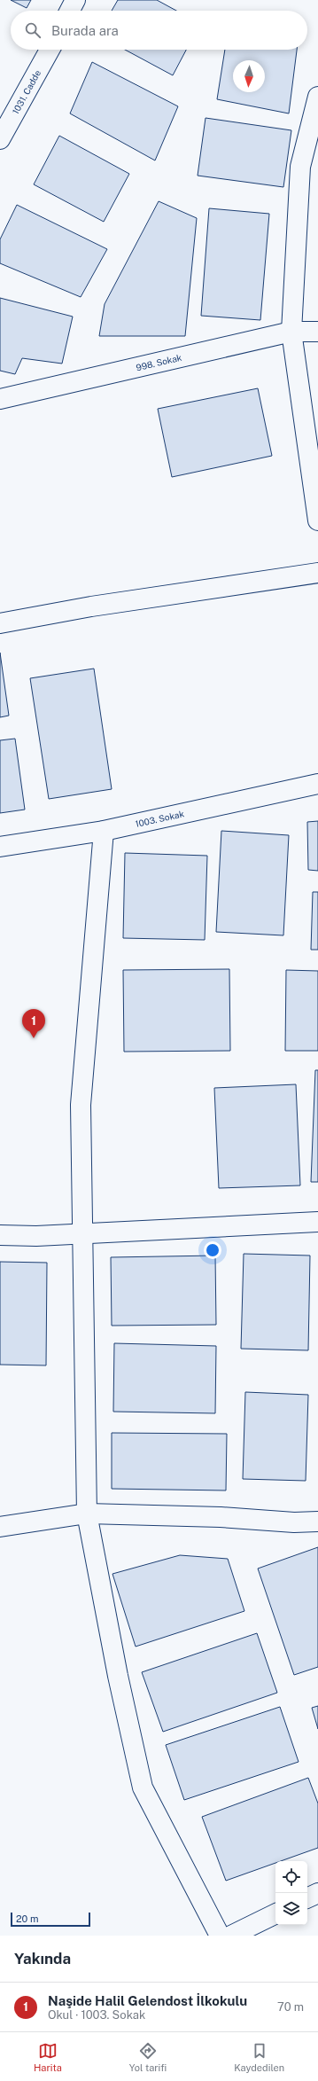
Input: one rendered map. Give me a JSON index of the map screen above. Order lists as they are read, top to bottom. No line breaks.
{"streets":{"street":["1031. Cadde","998. Sokak","1003. Sokak"]},"scale_bar":"20 m","north":"bottom","page":{"search":"Burada ara","pins":"1","scale":"20 m","heading":"Yakında","list":[{"mark":"1","name":"Naşide Halil Gelendost İlkokulu","note":"Okul · 1003. Sokak","value":"70 m"}],"nav":["Harita","Yol tarifi","Kaydedilen"]}}
